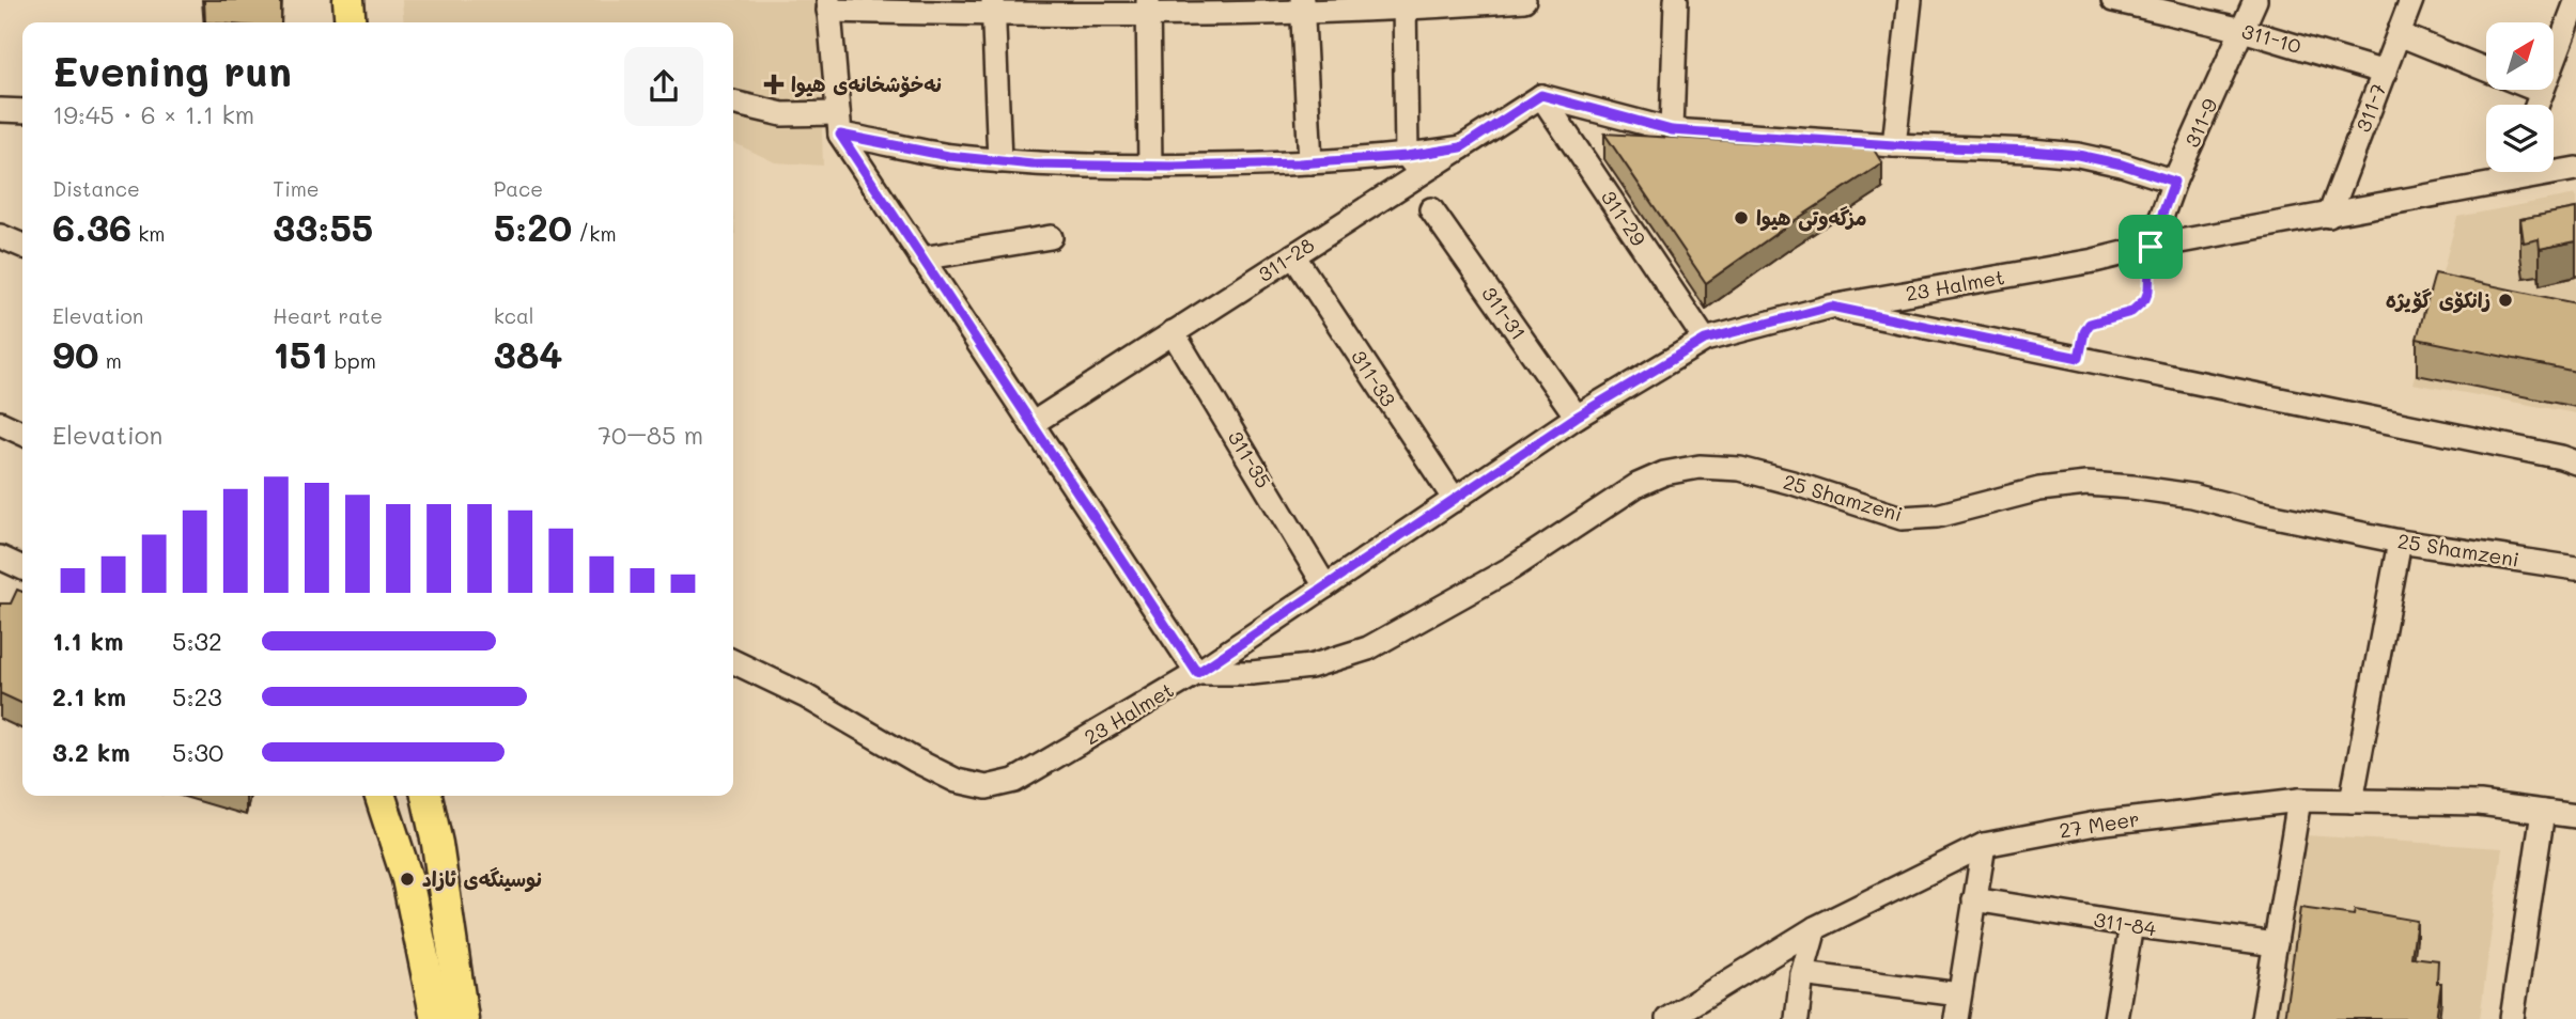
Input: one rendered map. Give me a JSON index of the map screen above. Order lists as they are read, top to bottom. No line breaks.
{"streets":{"street":["311-10","311-7","311-9","311-29","311-28","23 Halmet","311-31","311-33","311-35","25 Shamzeni","27 Meer","311-84"]},"crossings":[["311-10","311-7"],["311-10","311-9"],["311-7","23 Halmet"],["311-9","23 Halmet"],["311-29","23 Halmet"],["311-28","311-33"],["311-28","311-35"],["23 Halmet","311-31"],["23 Halmet","311-33"],["23 Halmet","311-35"],["23 Halmet","25 Shamzeni"]],"places":{"health":["نەخۆشخانەی هیوا"],"other":["مزگەوتی هیوا","زانکۆی گۆیژە","نوسینگەی ئازاد"]},"north":"top right","page":{"heading":["Evening run","19:45 · 6 × 1.1 km"],"stats":[["Distance","6.36 km"],["Time","33:55"],["Pace","5:20 /km"],["Elevation","90 m"],["Heart rate","151 bpm"],["kcal","384"]],"chart":["Elevation","70–85 m"],"list":[{"name":"1.1 km","note":"5:32"},{"name":"2.1 km","note":"5:23"},{"name":"3.2 km","note":"5:30"}]}}
